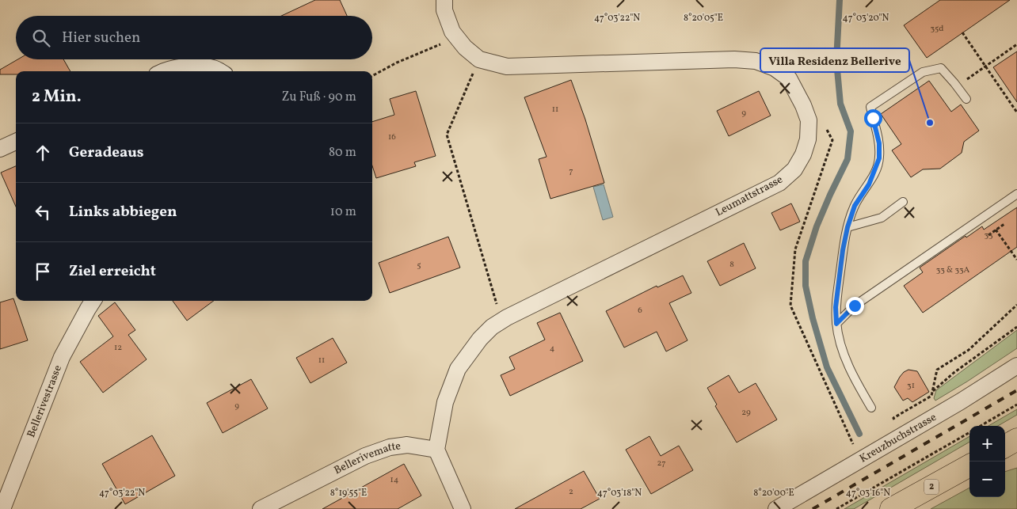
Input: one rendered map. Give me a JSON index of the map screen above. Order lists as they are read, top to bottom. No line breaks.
{"streets":{"main road":["2"],"street":["Leumattstrasse","Bellerivestrasse","Kreuzbuchstrasse","Bellerivematte"]},"crossings":[["Leumattstrasse","Bellerivematte"]],"places":["Villa Residenz Bellerive"],"house_numbers":["35d","11","9","16","7","33","8","5","33 & 33A","6","12","4","11","31","9","29","27","14","2"],"page":{"search":"Hier suchen","heading":["2 Min.","Zu Fuß · 90 m"],"list":[["Geradeaus","80 m"],["Links abbiegen","10 m"],"Ziel erreicht"],"map_buttons":["+","−"]},"coordinates":["47°03'22\"N","8°20'05\"E","47°03'20\"N","8°19'55\"E","47°03'18\"N","8°20'00\"E","47°03'16\"N"]}
